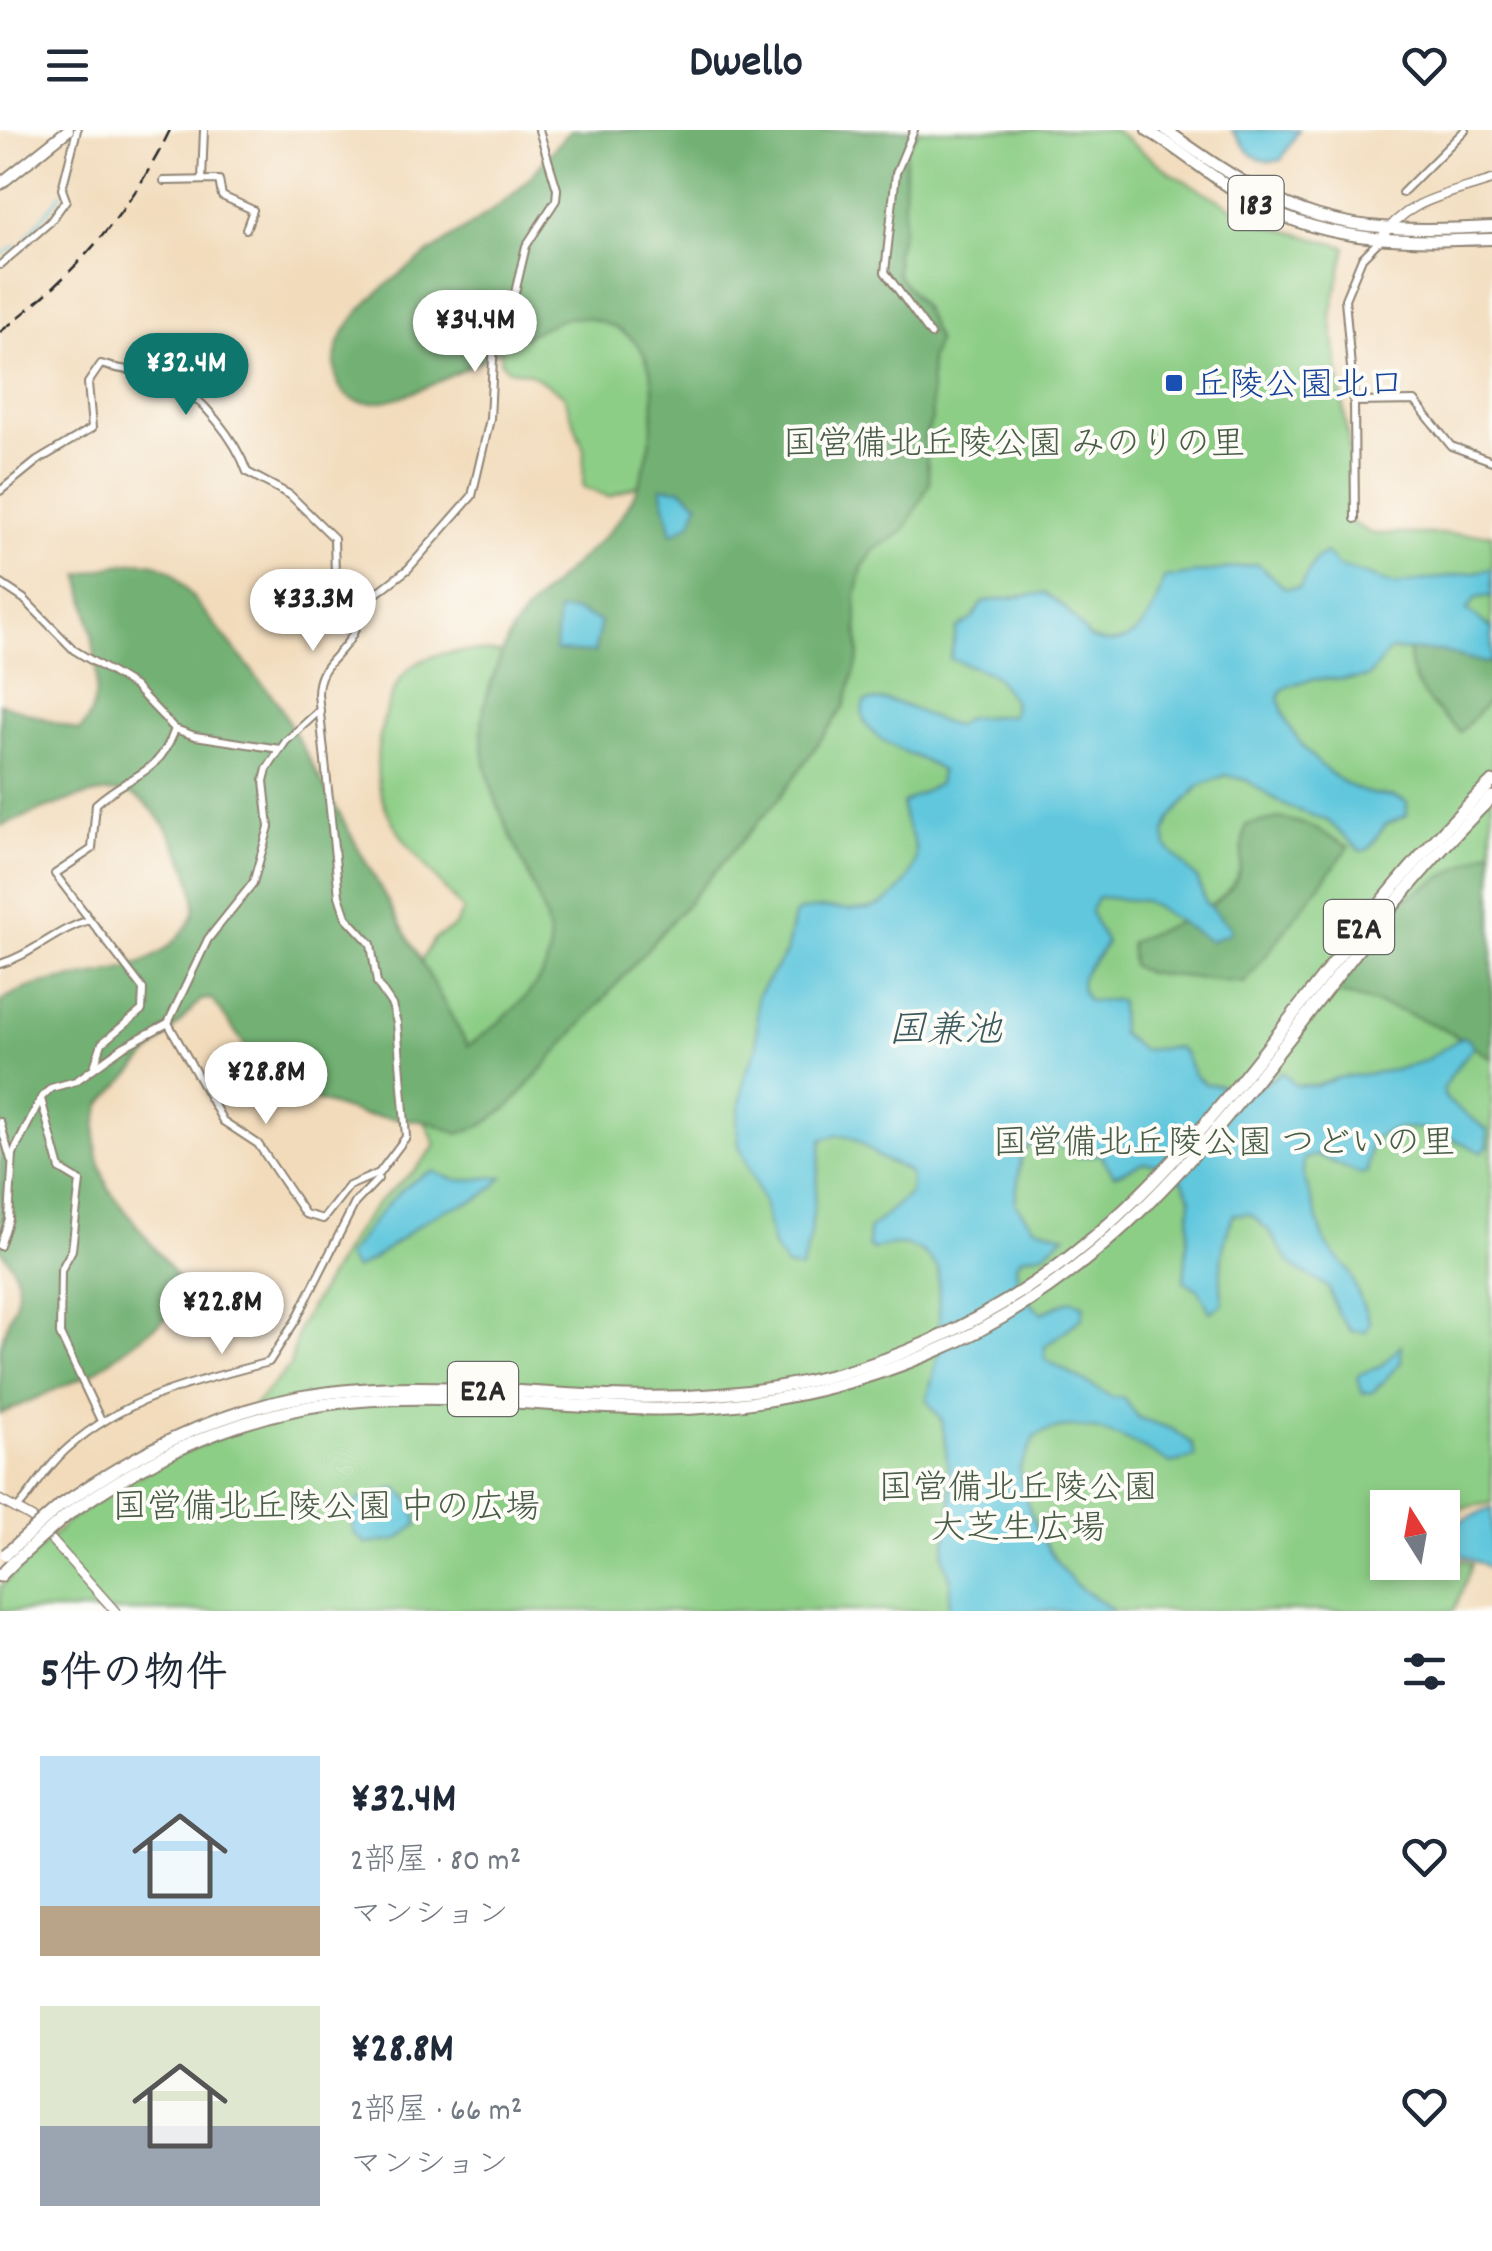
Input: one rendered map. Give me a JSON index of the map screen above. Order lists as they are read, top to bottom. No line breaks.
{"streets":{"highway":["183","E2A"]},"water":["国兼池"],"parks":["国営備北丘陵公園 みのりの里","国営備北丘陵公園 つどいの里","国営備北丘陵公園 大芝生広場","国営備北丘陵公園 中の広場"],"places":{"transit":["丘陵公園北口"]},"north":"top","page":{"header":"Dwello","price":["¥34.4M","¥32.4M","¥33.3M","¥28.8M","¥22.8M"],"heading":"5件の物件","list":[{"name":"¥32.4M","note":"2部屋 · 80 m² · マンション"},{"name":"¥28.8M","note":"2部屋 · 66 m² · マンション"}]}}
